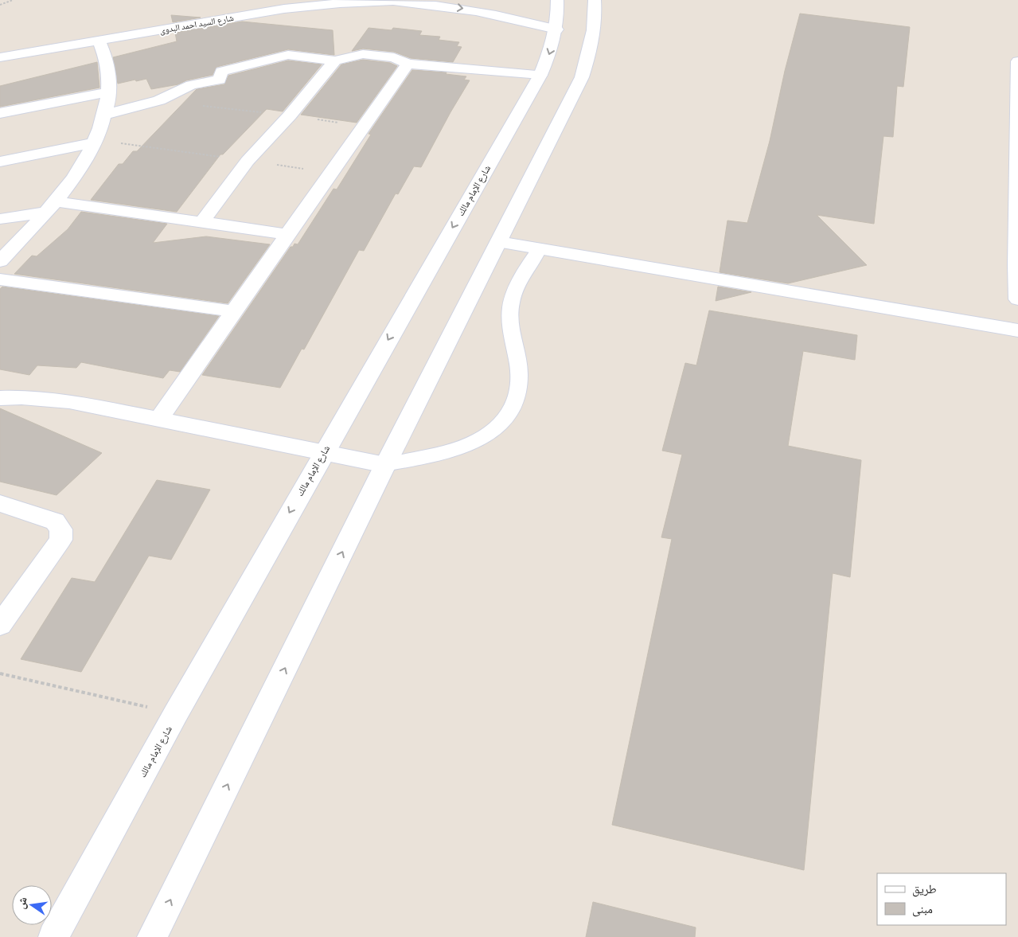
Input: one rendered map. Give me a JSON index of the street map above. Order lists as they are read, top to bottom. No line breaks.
{"streets":{"street":["شارع السيد احمد البدوى","شارع الإمام مالك"]},"crossings":[["شارع السيد احمد البدوى","شارع الإمام مالك"]],"legend":["طريق","مبنى"],"north":"left"}
